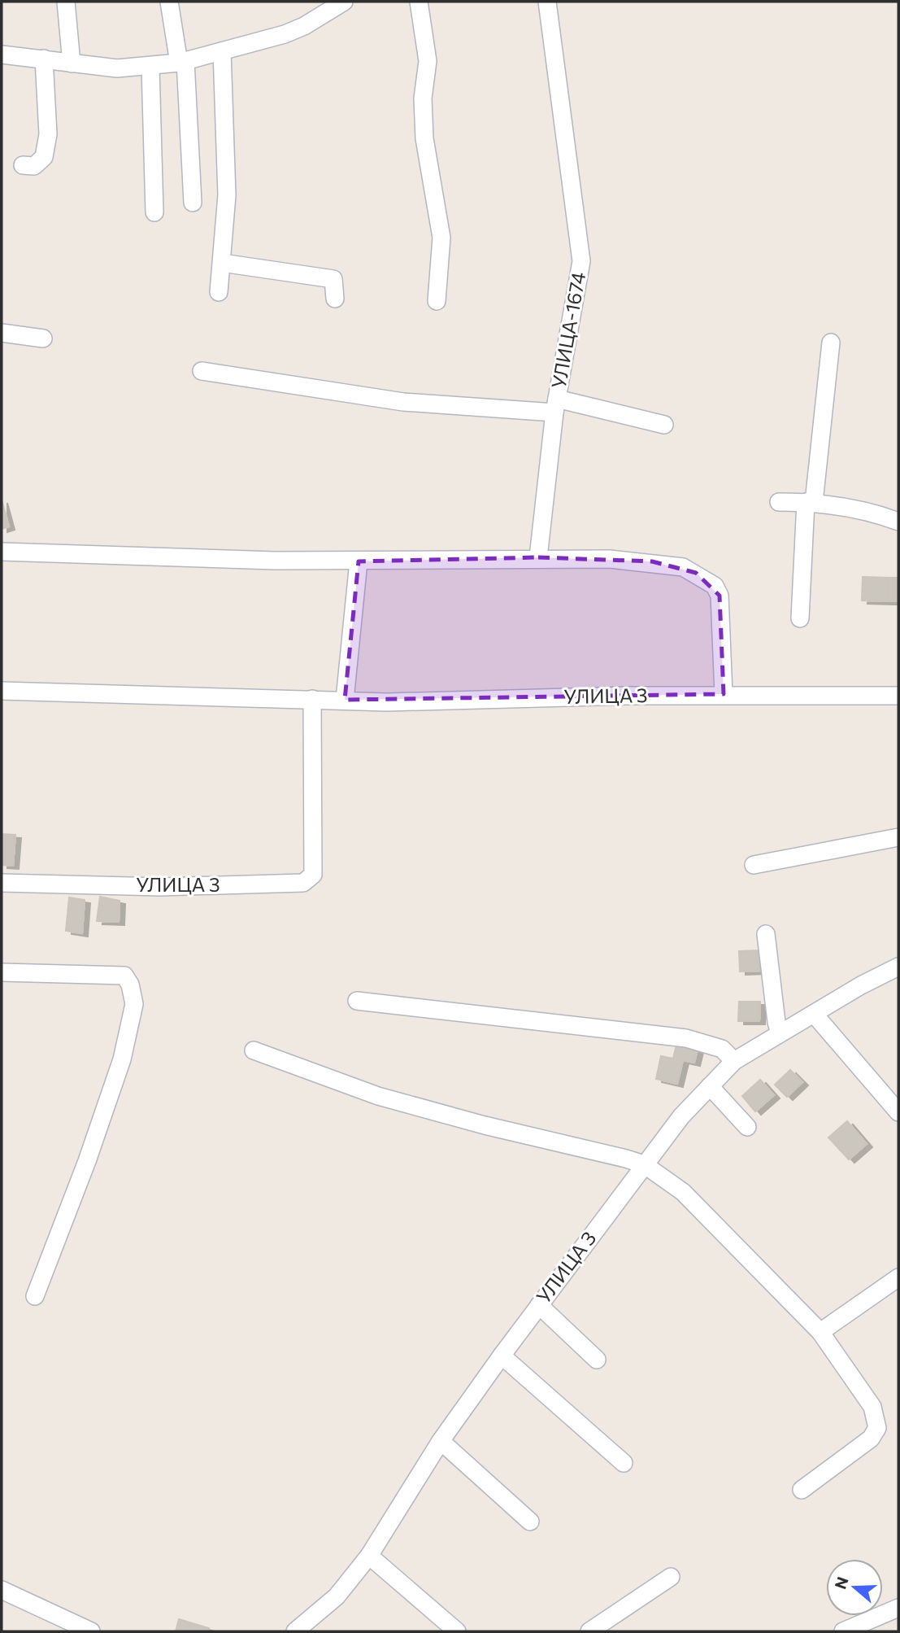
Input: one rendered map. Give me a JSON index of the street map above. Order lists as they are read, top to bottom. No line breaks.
{"streets":{"street":["УЛИЦА-1674","УЛИЦА 3"]},"north":"left"}
